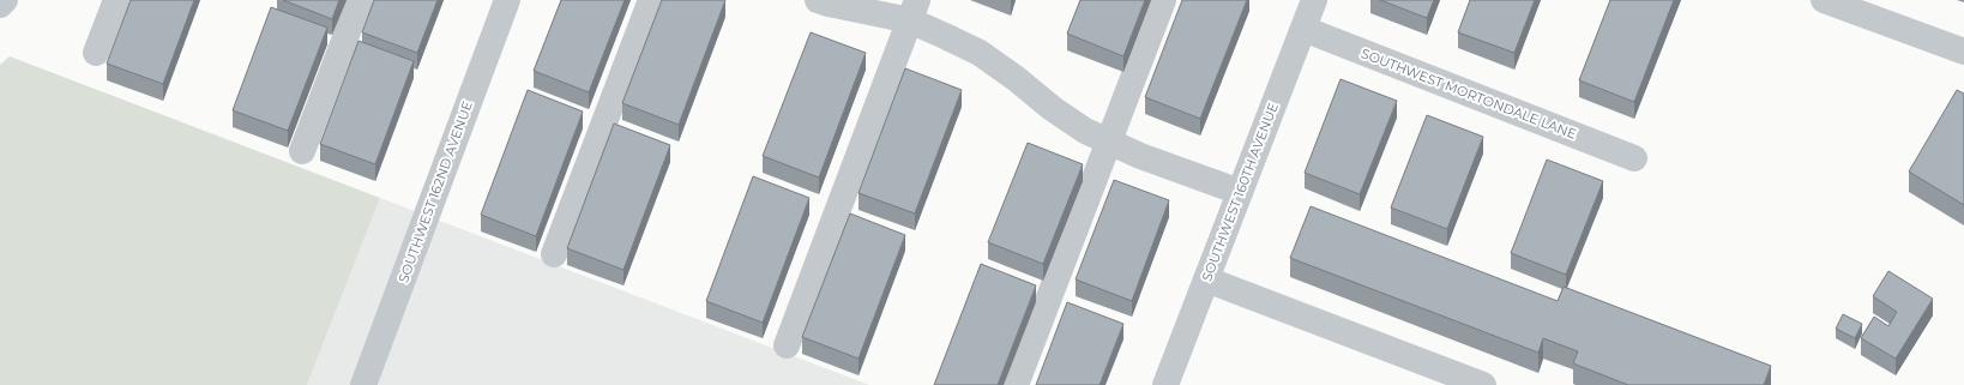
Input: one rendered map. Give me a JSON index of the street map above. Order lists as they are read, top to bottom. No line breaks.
{"streets":{"street":["SOUTHWEST MORTONDALE LANE","SOUTHWEST 162ND AVENUE","SOUTHWEST 160TH AVENUE"]},"crossings":[["SOUTHWEST MORTONDALE LANE","SOUTHWEST 160TH AVENUE"]]}
